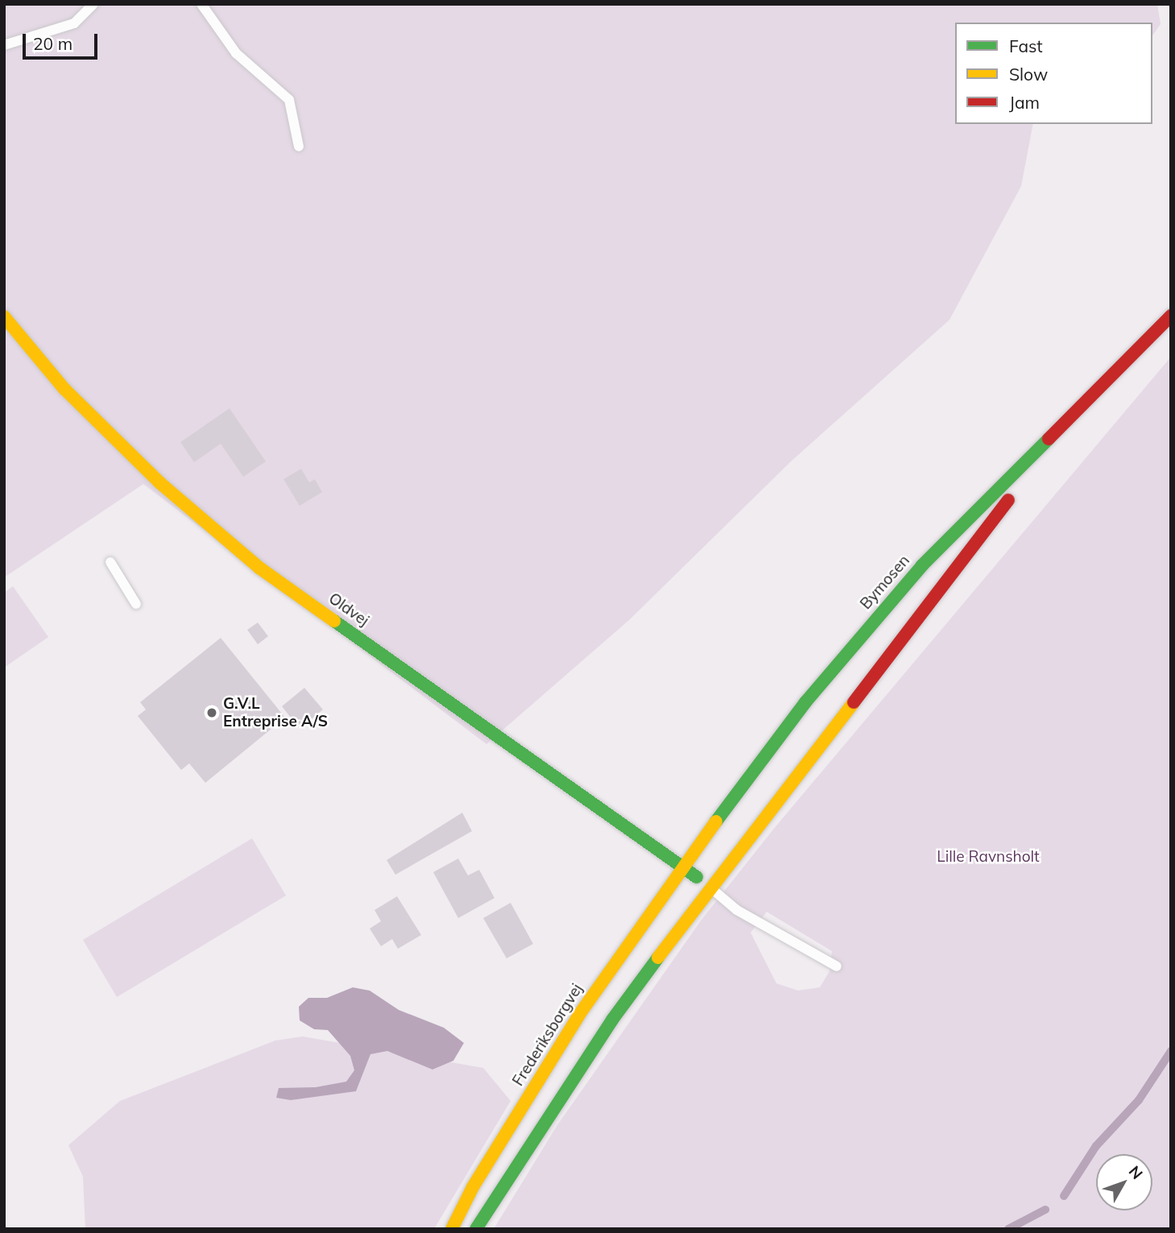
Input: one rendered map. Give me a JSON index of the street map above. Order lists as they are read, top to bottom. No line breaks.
{"streets":{"street":["Bymosen","Oldvej","Frederiksborgvej"]},"crossings":[["Bymosen","Oldvej"],["Bymosen","Frederiksborgvej"],["Oldvej","Frederiksborgvej"]],"parks":["Lille Ravnsholt"],"places":["G.V.L Entreprise A/S"],"legend":["Fast","Slow","Jam"],"scale_bar":"20 m","north":"top right"}
